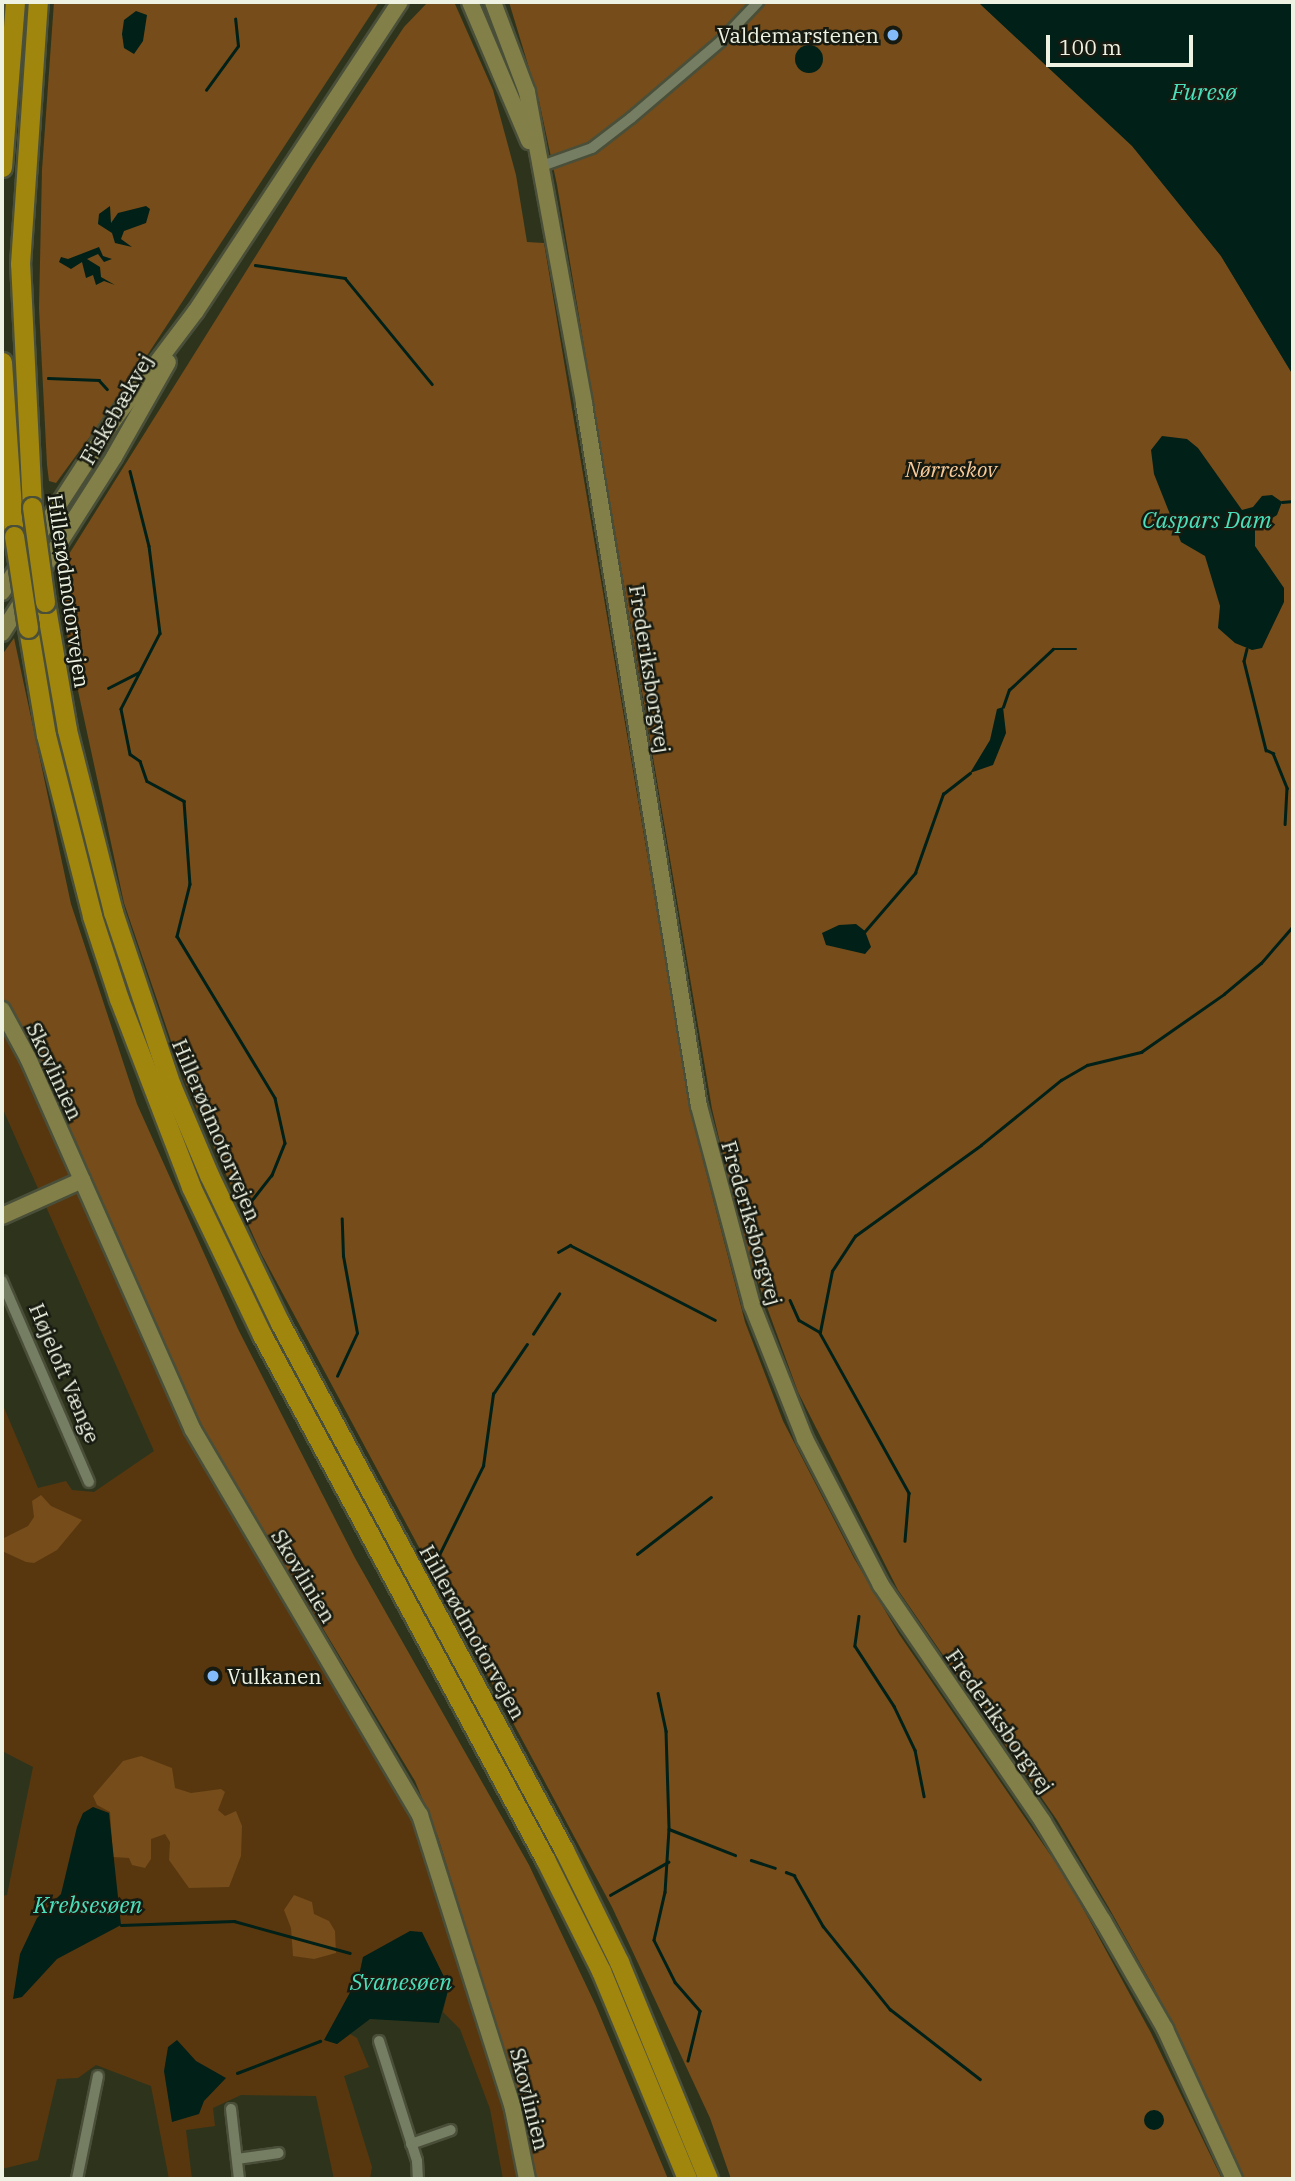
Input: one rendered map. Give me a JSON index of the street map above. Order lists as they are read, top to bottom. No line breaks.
{"streets":{"highway":["Hillerødmotorvejen"],"street":["Fiskebækvej","Frederiksborgvej","Skovlinien","Højeloft Vænge"]},"water":["Furesø","Caspars Dam","Krebsesøen","Svanesøen"],"parks":["Nørreskov"],"places":["Valdemarstenen","Vulkanen"],"scale_bar":"100 m"}
